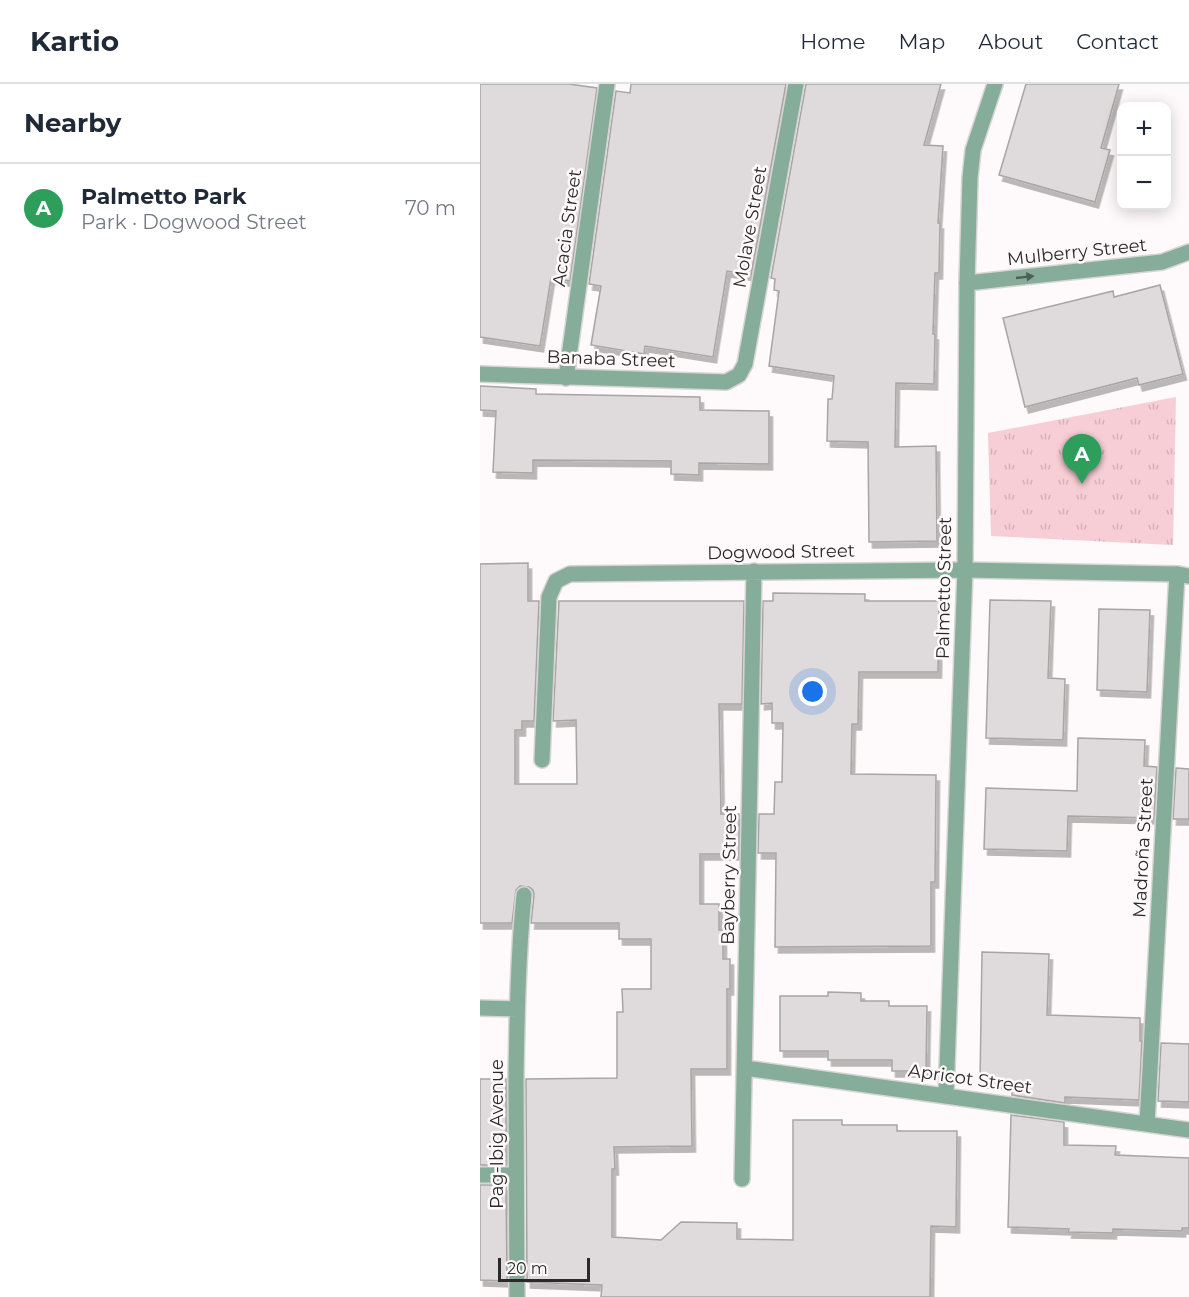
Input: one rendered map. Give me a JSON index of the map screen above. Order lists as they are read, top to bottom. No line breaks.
{"streets":{"street":["Molave Street","Acacia Street","Mulberry Street","Banaba Street","Dogwood Street","Palmetto Street","Madroña Street","Bayberry Street","Apricot Street","Pag-Ibig Avenue"]},"crossings":[["Molave Street","Banaba Street"],["Acacia Street","Banaba Street"],["Mulberry Street","Palmetto Street"],["Dogwood Street","Palmetto Street"],["Dogwood Street","Madroña Street"],["Dogwood Street","Bayberry Street"],["Palmetto Street","Apricot Street"],["Madroña Street","Apricot Street"],["Bayberry Street","Apricot Street"]],"one_way":["Mulberry Street"],"scale_bar":"20 m","page":{"header":"Kartio","nav":["Home","Map","About","Contact"],"heading":"Nearby","map_buttons":["+","−"],"list":[{"mark":"A","name":"Palmetto Park","note":"Park · Dogwood Street","value":"70 m"}],"pins":"A","scale":"20 m"}}
